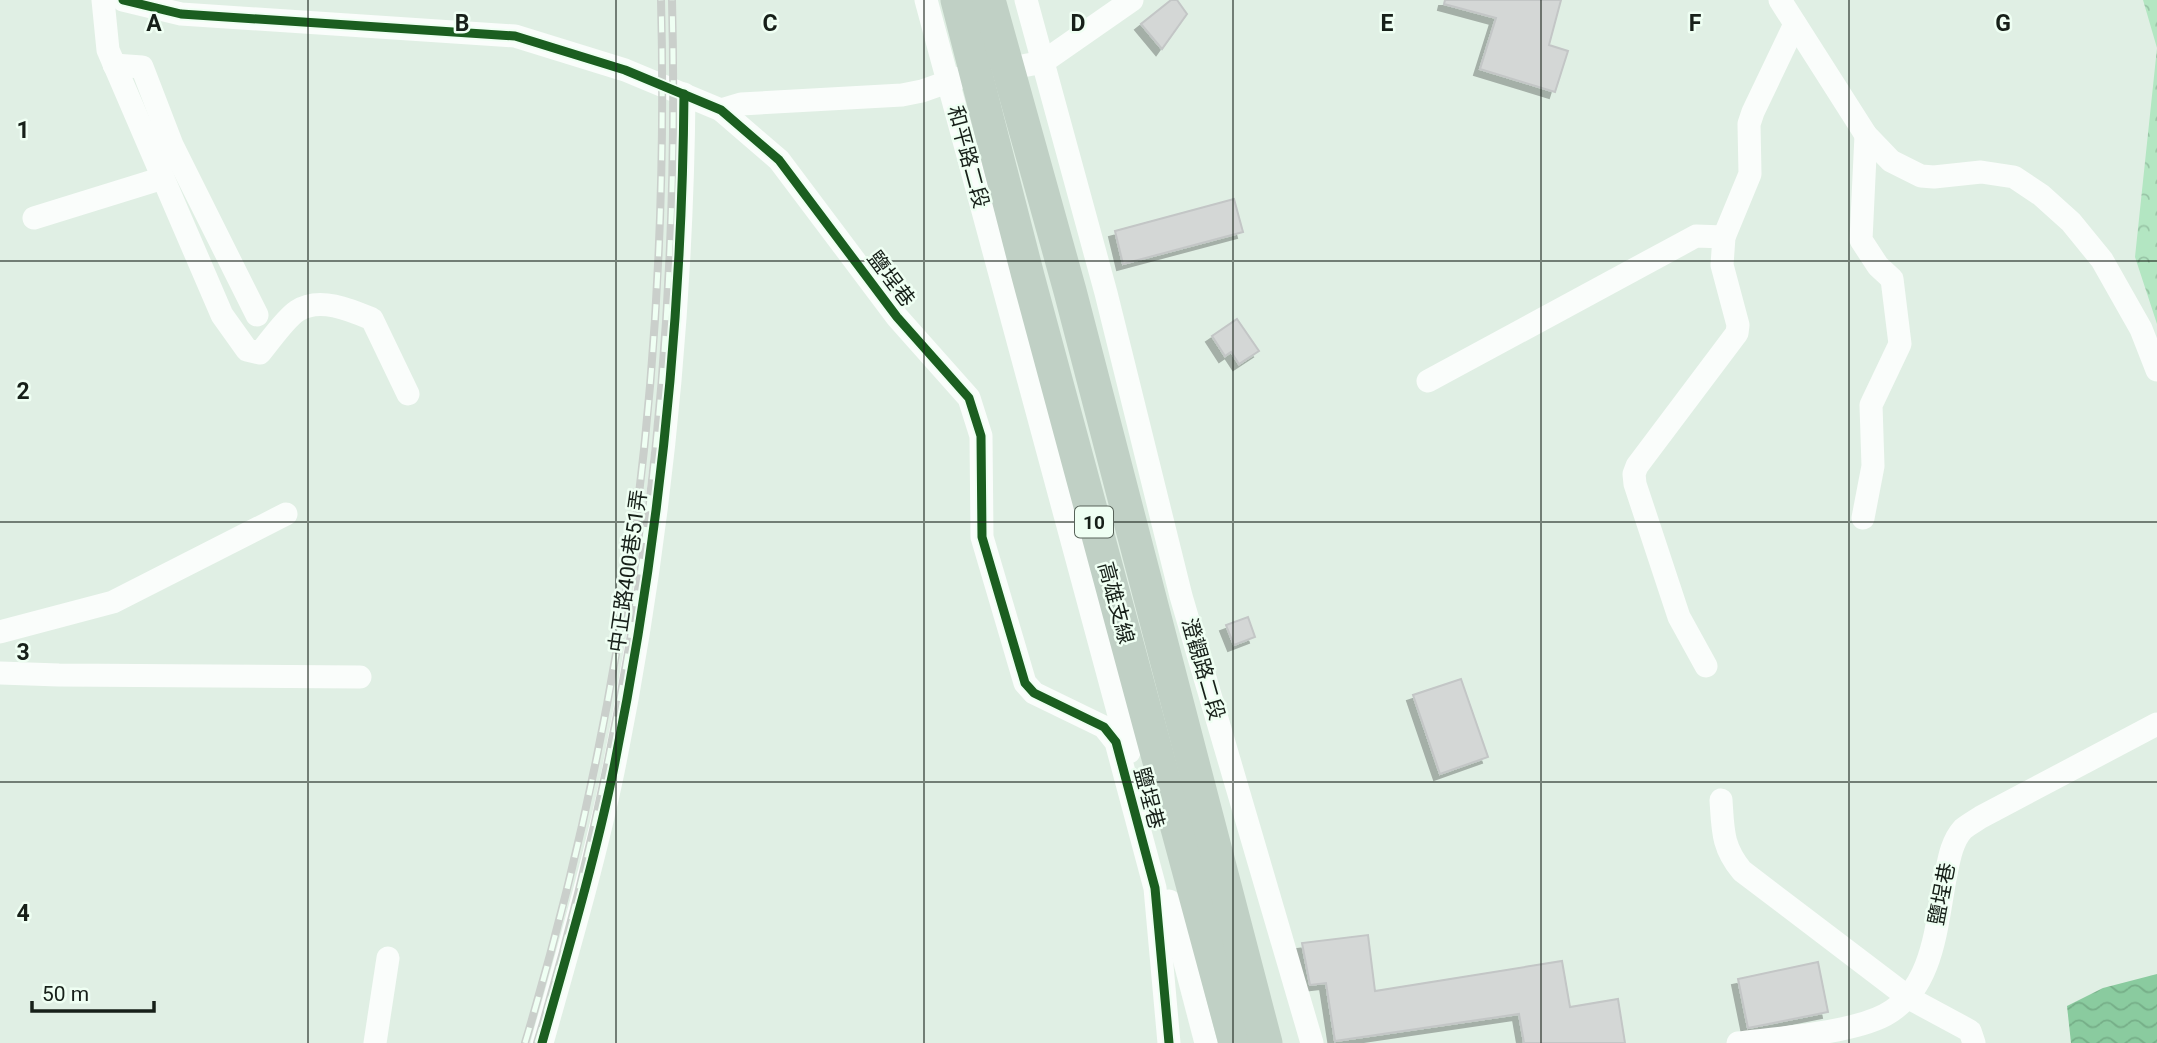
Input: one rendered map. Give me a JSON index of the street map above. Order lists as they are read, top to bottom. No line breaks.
{"streets":{"highway":["10","高雄支線"],"street":["和平路二段","鹽埕巷","中正路400巷51弄","澄觀路二段"]},"crossings":[["鹽埕巷","中正路400巷51弄"]],"scale_bar":"50 m","grid":{"columns":["A","B","C","D","E","F","G"],"rows":["1","2","3","4"]}}
